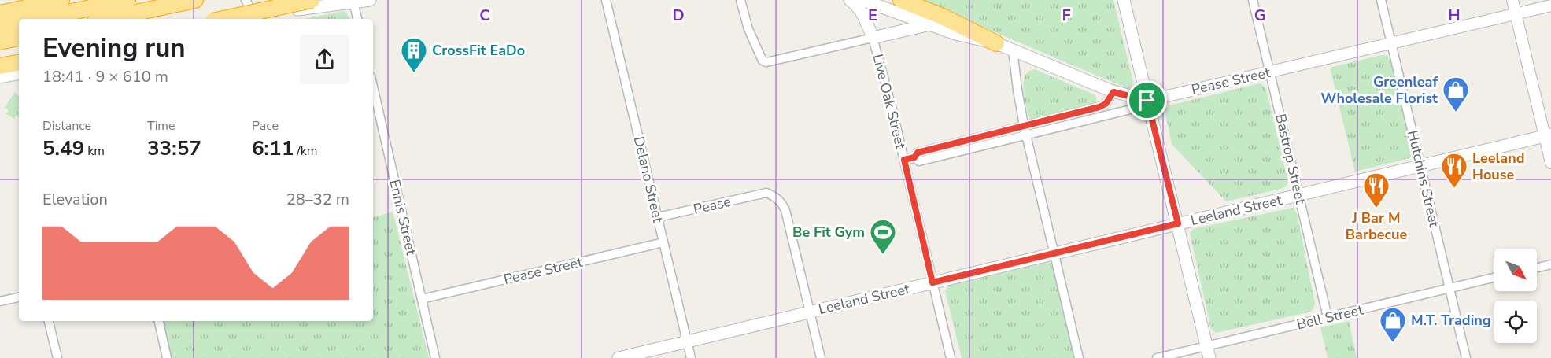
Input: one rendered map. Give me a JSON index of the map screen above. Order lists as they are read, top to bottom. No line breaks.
{"streets":{"main road":["Leeland Street"],"street":["Pease Street","Live Oak Street","Bastrop Street","Hutchins Street","Delano Street","Pease","Ennis Street","Bell Street"]},"crossings":[["Pease Street","Live Oak Street"],["Pease Street","Bastrop Street"],["Pease Street","Hutchins Street"],["Pease Street","Delano Street"],["Pease Street","Ennis Street"],["Live Oak Street","Leeland Street"],["Bastrop Street","Leeland Street"],["Bastrop Street","Bell Street"],["Hutchins Street","Leeland Street"],["Hutchins Street","Bell Street"],["Delano Street","Pease"],["Delano Street","Leeland Street"],["Pease","Leeland Street"]],"places":{"building":["CrossFit EaDo"],"shop":["Greenleaf Wholesale Florist","M.T. Trading"],"restaurant":["Leeland House","J Bar M Barbecue"],"sports":["Be Fit Gym"]},"north":"bottom right","page":{"heading":["Evening run","18:41 · 9 × 610 m"],"stats":[["Distance","5.49 km"],["Time","33:57"],["Pace","6:11 /km"]],"chart":["Elevation","28–32 m"]},"grid":{"columns":["C","D","E","F","G","H"]}}
